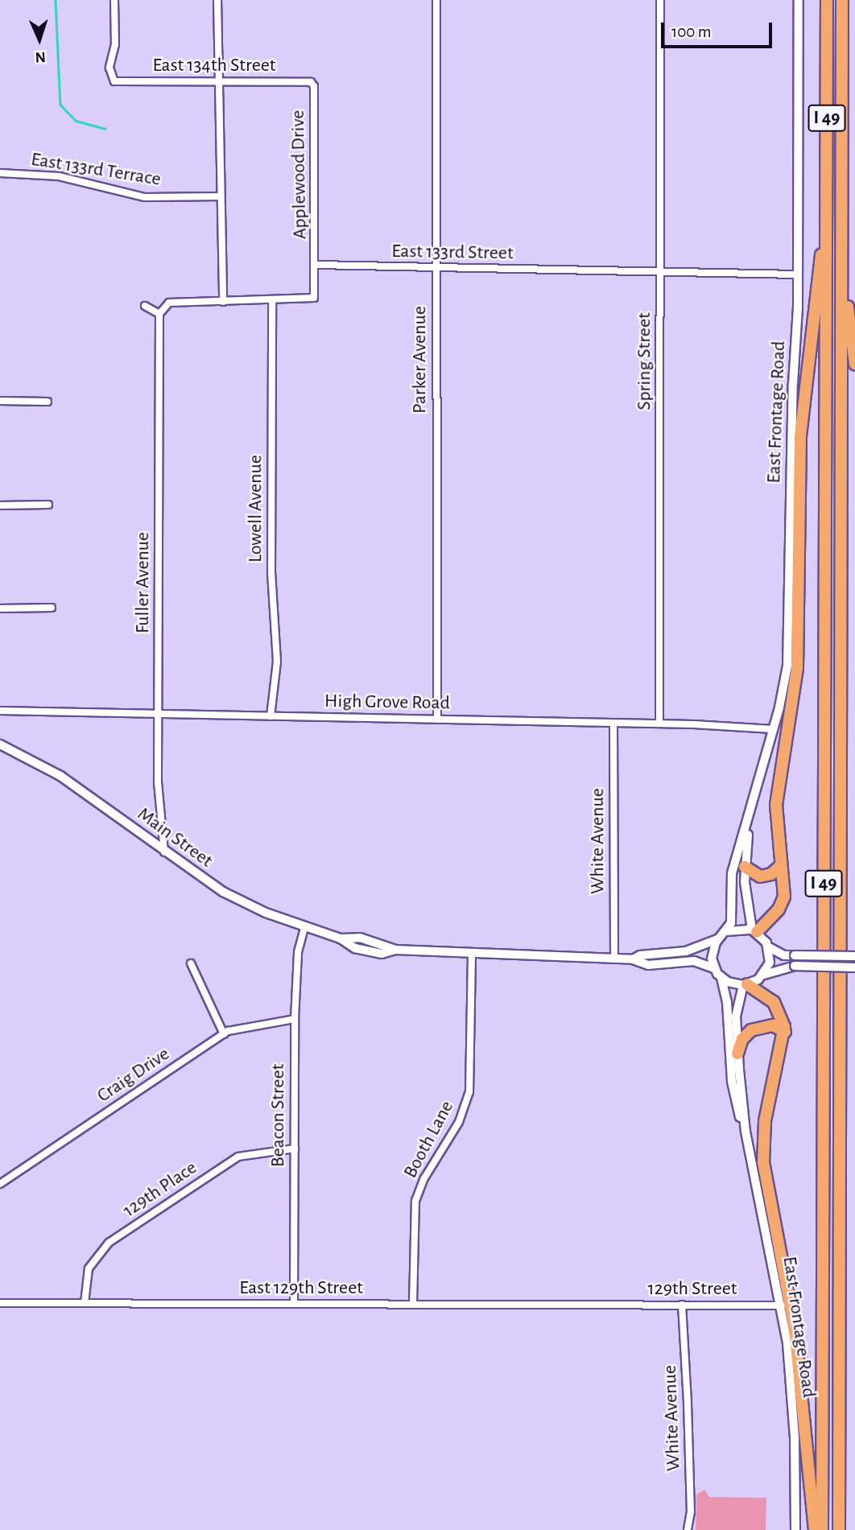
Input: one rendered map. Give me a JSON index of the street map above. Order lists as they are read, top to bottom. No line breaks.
{"streets":{"highway":["I 49"],"street":["East 134th Street","East 133rd Terrace","Applewood Drive","East 133rd Street","Parker Avenue","Spring Street","East Frontage Road","Lowell Avenue","Fuller Avenue","High Grove Road","Main Street","White Avenue","Craig Drive","Beacon Street","Booth Lane","129th Place","East 129th Street","129th Street"]},"crossings":[["East 134th Street","Applewood Drive"],["Applewood Drive","East 133rd Street"],["East 133rd Street","Parker Avenue"],["East 133rd Street","Spring Street"],["East 133rd Street","East Frontage Road"],["Parker Avenue","High Grove Road"],["Spring Street","High Grove Road"],["East Frontage Road","High Grove Road"],["East Frontage Road","Main Street"],["East Frontage Road","129th Street"],["Lowell Avenue","High Grove Road"],["Fuller Avenue","High Grove Road"],["Fuller Avenue","Main Street"],["High Grove Road","White Avenue"],["Main Street","White Avenue"],["Main Street","Beacon Street"],["Main Street","Booth Lane"],["White Avenue","129th Street"],["Craig Drive","Beacon Street"],["Beacon Street","129th Place"],["Beacon Street","East 129th Street"],["Booth Lane","East 129th Street"],["129th Place","East 129th Street"],["East 129th Street","129th Street"]],"scale_bar":"100 m","north":"bottom"}
